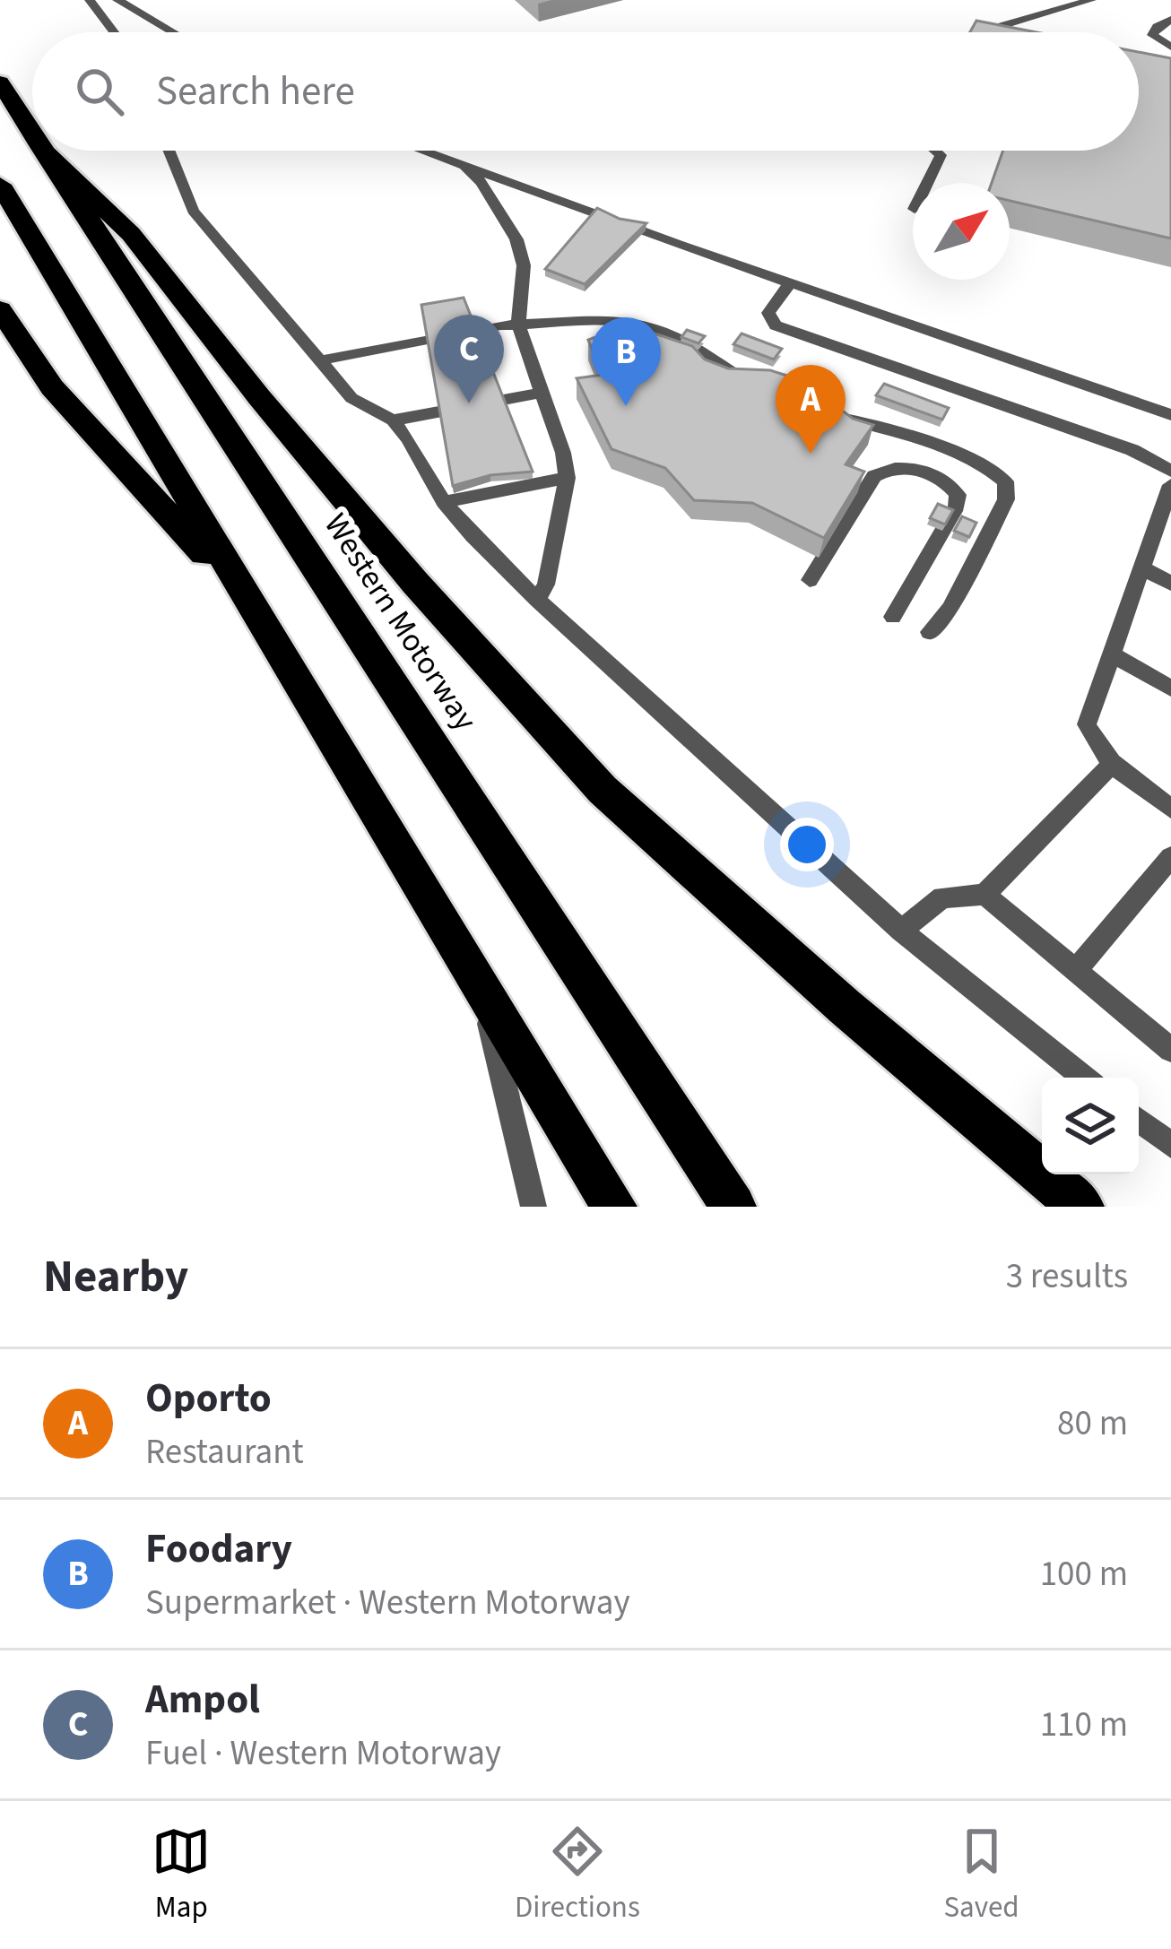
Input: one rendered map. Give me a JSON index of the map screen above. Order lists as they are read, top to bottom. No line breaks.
{"streets":{"highway":["Western Motorway"]},"north":"top right","page":{"search":"Search here","pins":["C","B","A"],"heading":["Nearby","3 results"],"list":[{"mark":"A","name":"Oporto","note":"Restaurant","value":"80 m"},{"mark":"B","name":"Foodary","note":"Supermarket · Western Motorway","value":"100 m"},{"mark":"C","name":"Ampol","note":"Fuel · Western Motorway","value":"110 m"}],"nav":["Map","Directions","Saved"]}}
